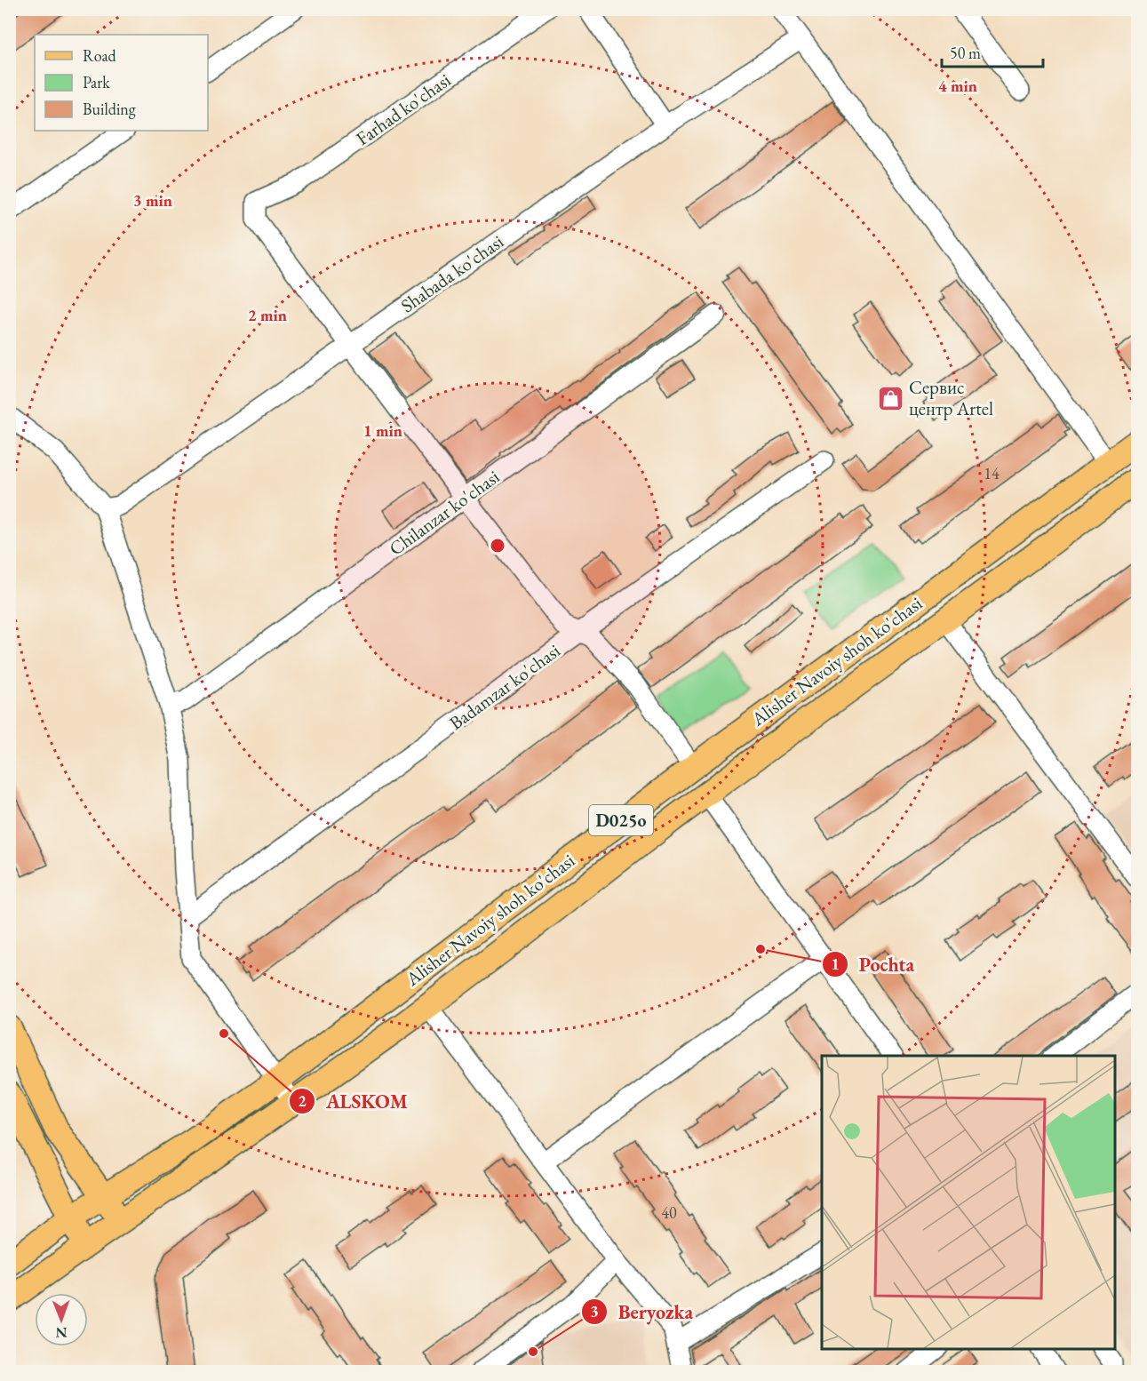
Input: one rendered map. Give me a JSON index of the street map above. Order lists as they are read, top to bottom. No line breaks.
{"streets":{"main road":["Alisher Navoiy shoh ko'chasi","D025o"],"street":["Farhad ko'chasi","Shabada ko'chasi","Chilanzar ko'chasi","Badamzar ko'chasi"]},"crossings":[["Farhad ko'chasi","Shabada ko'chasi"]],"places":{"shop":["Сервис центр Artel"],"other":["Pochta","ALSKOM","Beryozka"]},"house_numbers":["14","40"],"legend":["Road","Park","Building"],"scale_bar":"50 m","north":"bottom","rings":["4 min","3 min","2 min","1 min"]}
